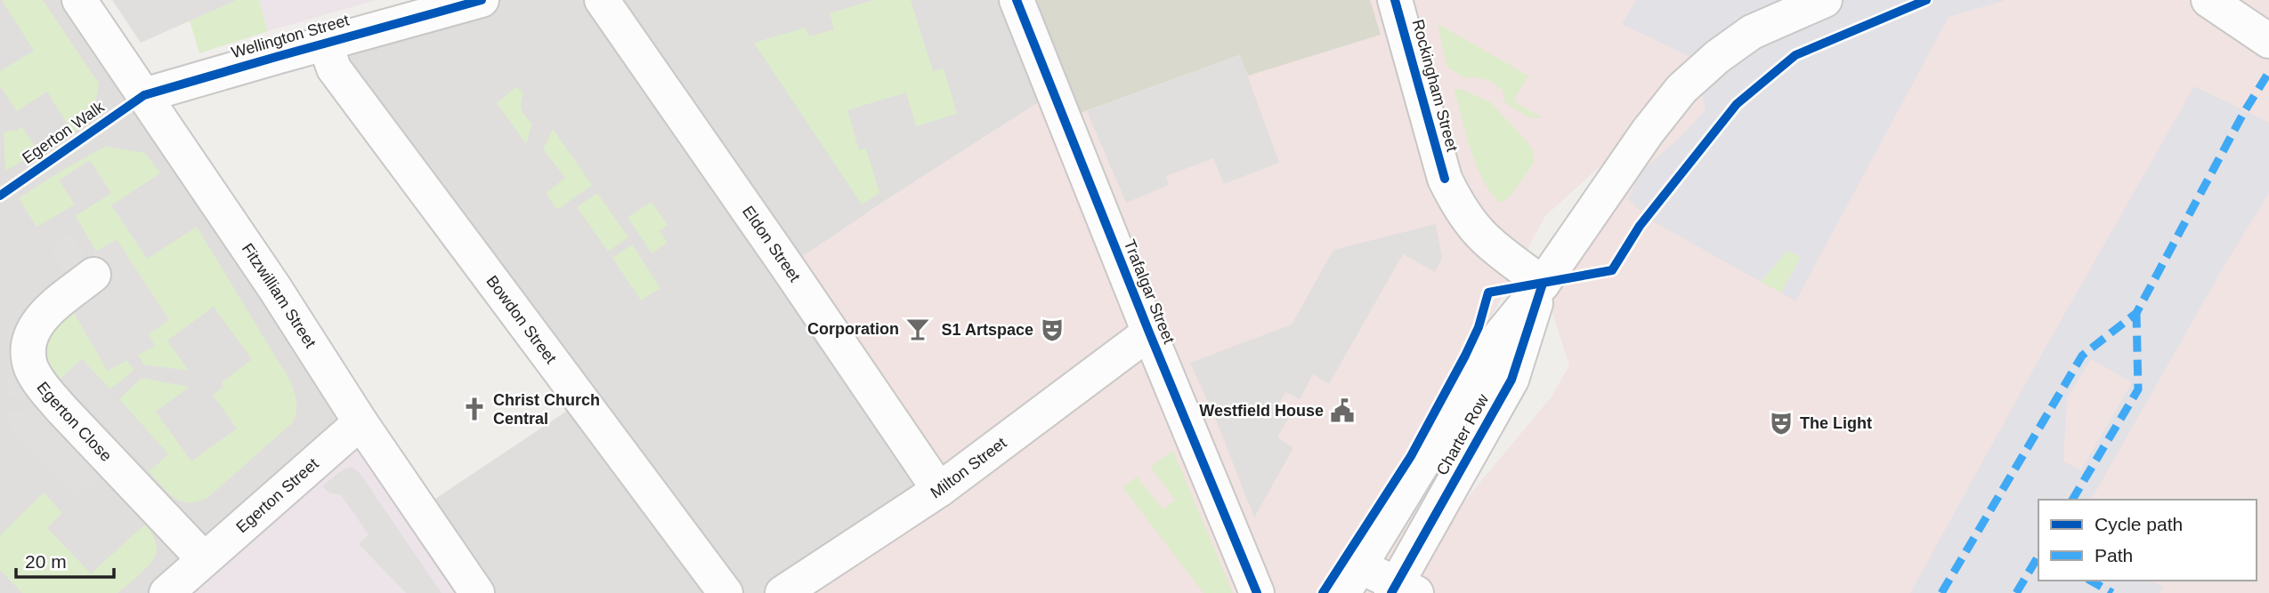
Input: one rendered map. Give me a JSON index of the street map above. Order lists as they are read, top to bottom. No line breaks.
{"streets":{"street":["Wellington Street","Rockingham Street","Eldon Street","Trafalgar Street","Fitzwilliam Street","Bowdon Street","Egerton Close","Charter Row","Milton Street","Egerton Street"],"cycle path":["Egerton Walk"]},"crossings":[["Wellington Street","Fitzwilliam Street"],["Wellington Street","Bowdon Street"],["Rockingham Street","Charter Row"],["Eldon Street","Milton Street"],["Trafalgar Street","Milton Street"],["Fitzwilliam Street","Egerton Street"],["Egerton Close","Egerton Street"]],"places":{"bar":["Corporation"],"theatre":["S1 Artspace","The Light"],"church":["Christ Church Central"],"public building":["Westfield House"]},"legend":["Cycle path","Path"],"scale_bar":"20 m"}
